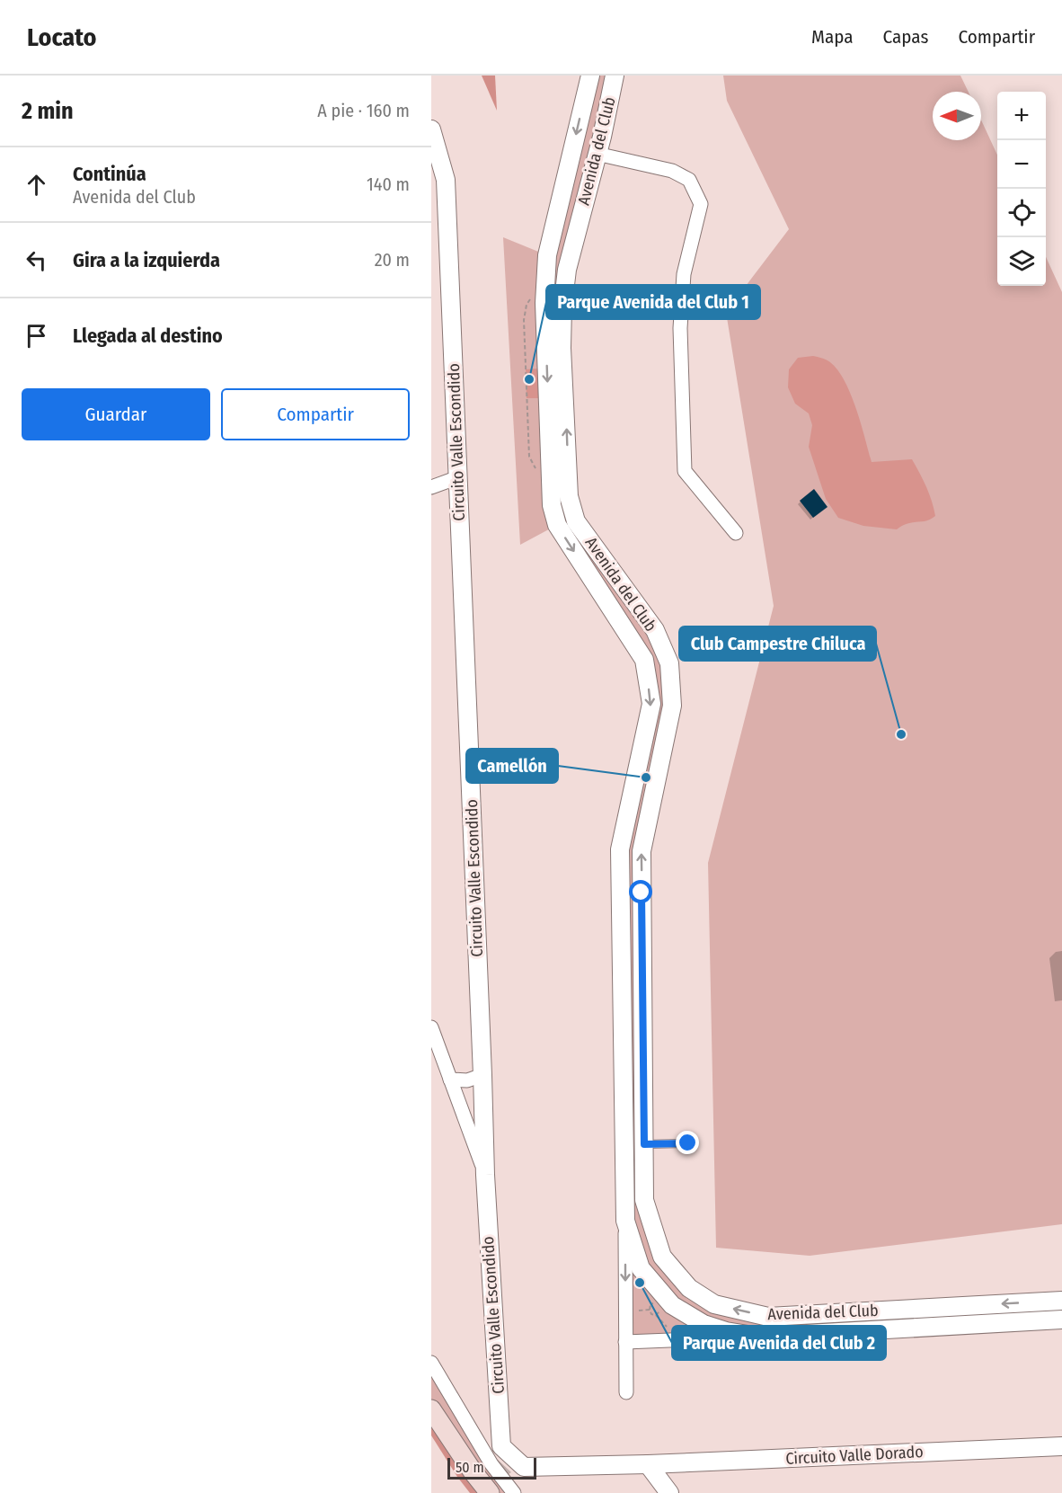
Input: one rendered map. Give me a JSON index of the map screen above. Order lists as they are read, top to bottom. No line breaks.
{"streets":{"street":["Avenida del Club","Circuito Valle Escondido","Circuito Valle Dorado"]},"places":["Parque Avenida del Club 1","Club Campestre Chiluca","Camellón","Parque Avenida del Club 2"],"scale_bar":"50 m","north":"left","page":{"header":"Locato","nav":["Mapa","Capas","Compartir"],"heading":["2 min","A pie · 160 m"],"map_buttons":["+","−"],"list":[["Continúa","Avenida del Club","140 m"],["Gira a la izquierda","20 m"],"Llegada al destino"],"buttons":["Guardar","Compartir"],"scale":"50 m"}}
